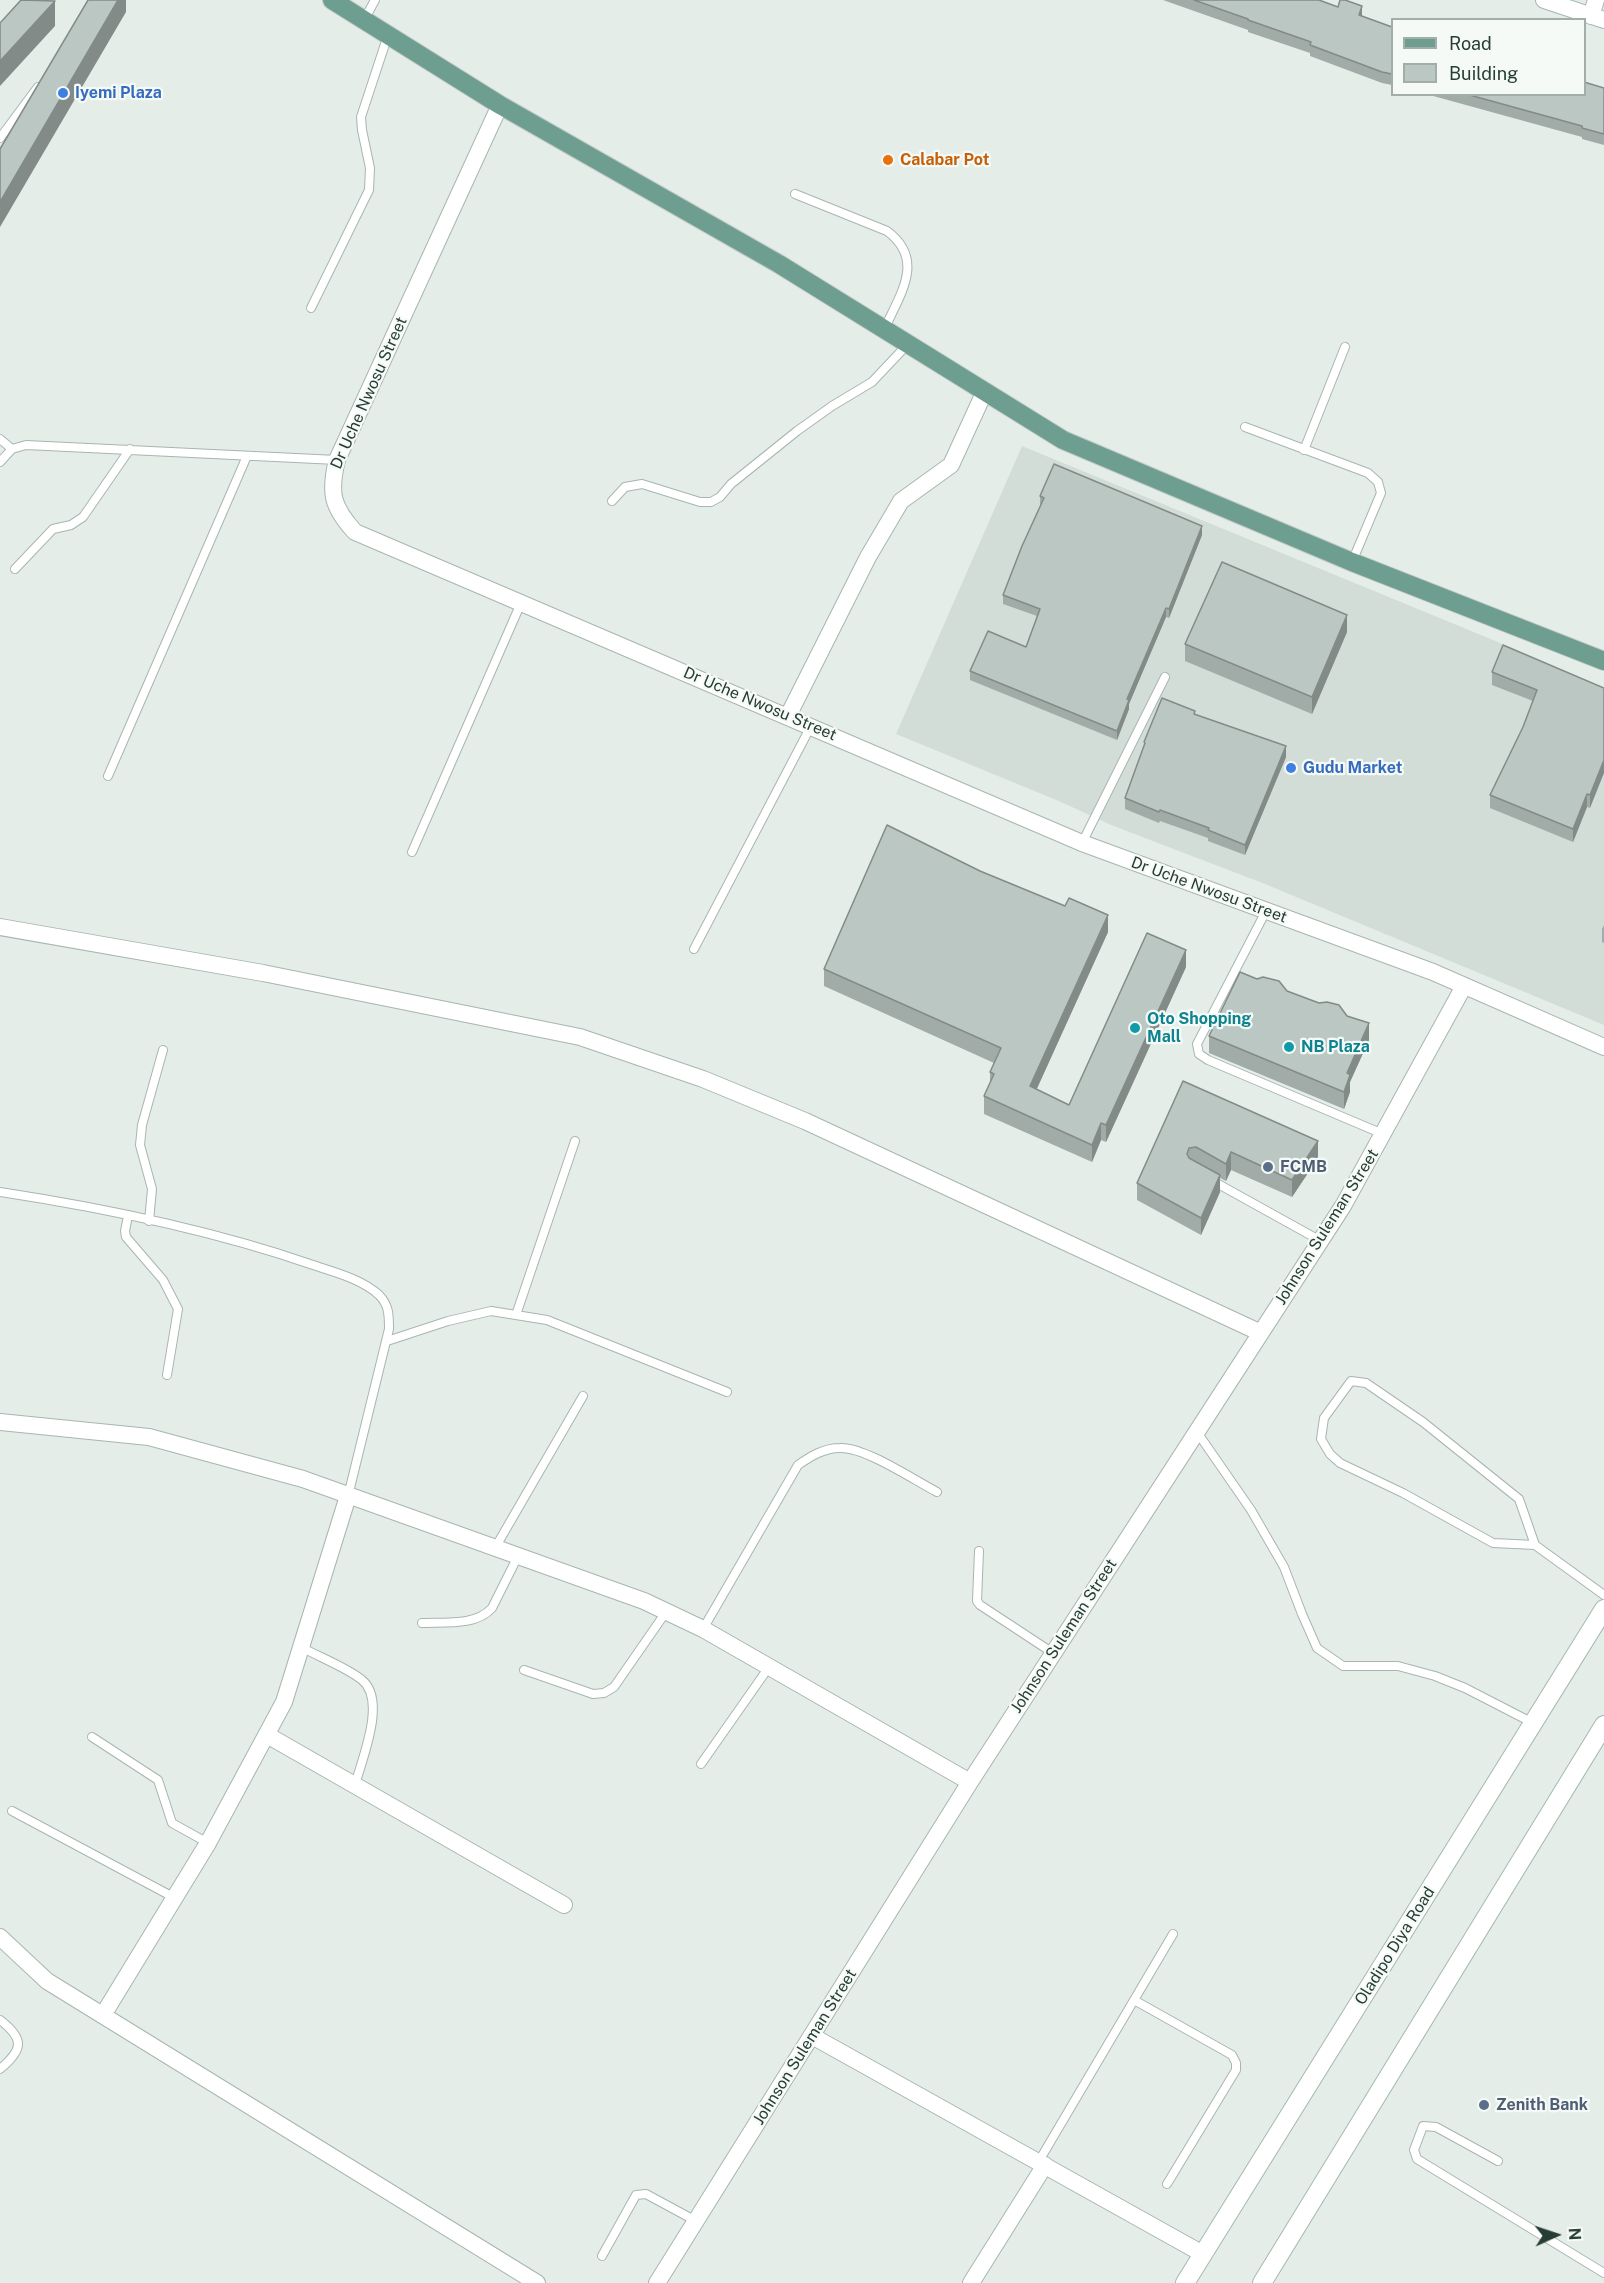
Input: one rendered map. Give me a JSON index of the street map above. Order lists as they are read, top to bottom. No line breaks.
{"streets":{"main road":["Oladipo Diya Road"],"street":["Dr Uche Nwosu Street","Johnson Suleman Street"]},"crossings":[["Dr Uche Nwosu Street","Johnson Suleman Street"]],"places":["Iyemi Plaza","Calabar Pot","Gudu Market","Oto Shopping Mall","NB Plaza","FCMB","Zenith Bank"],"legend":["Road","Building"],"north":"right"}
